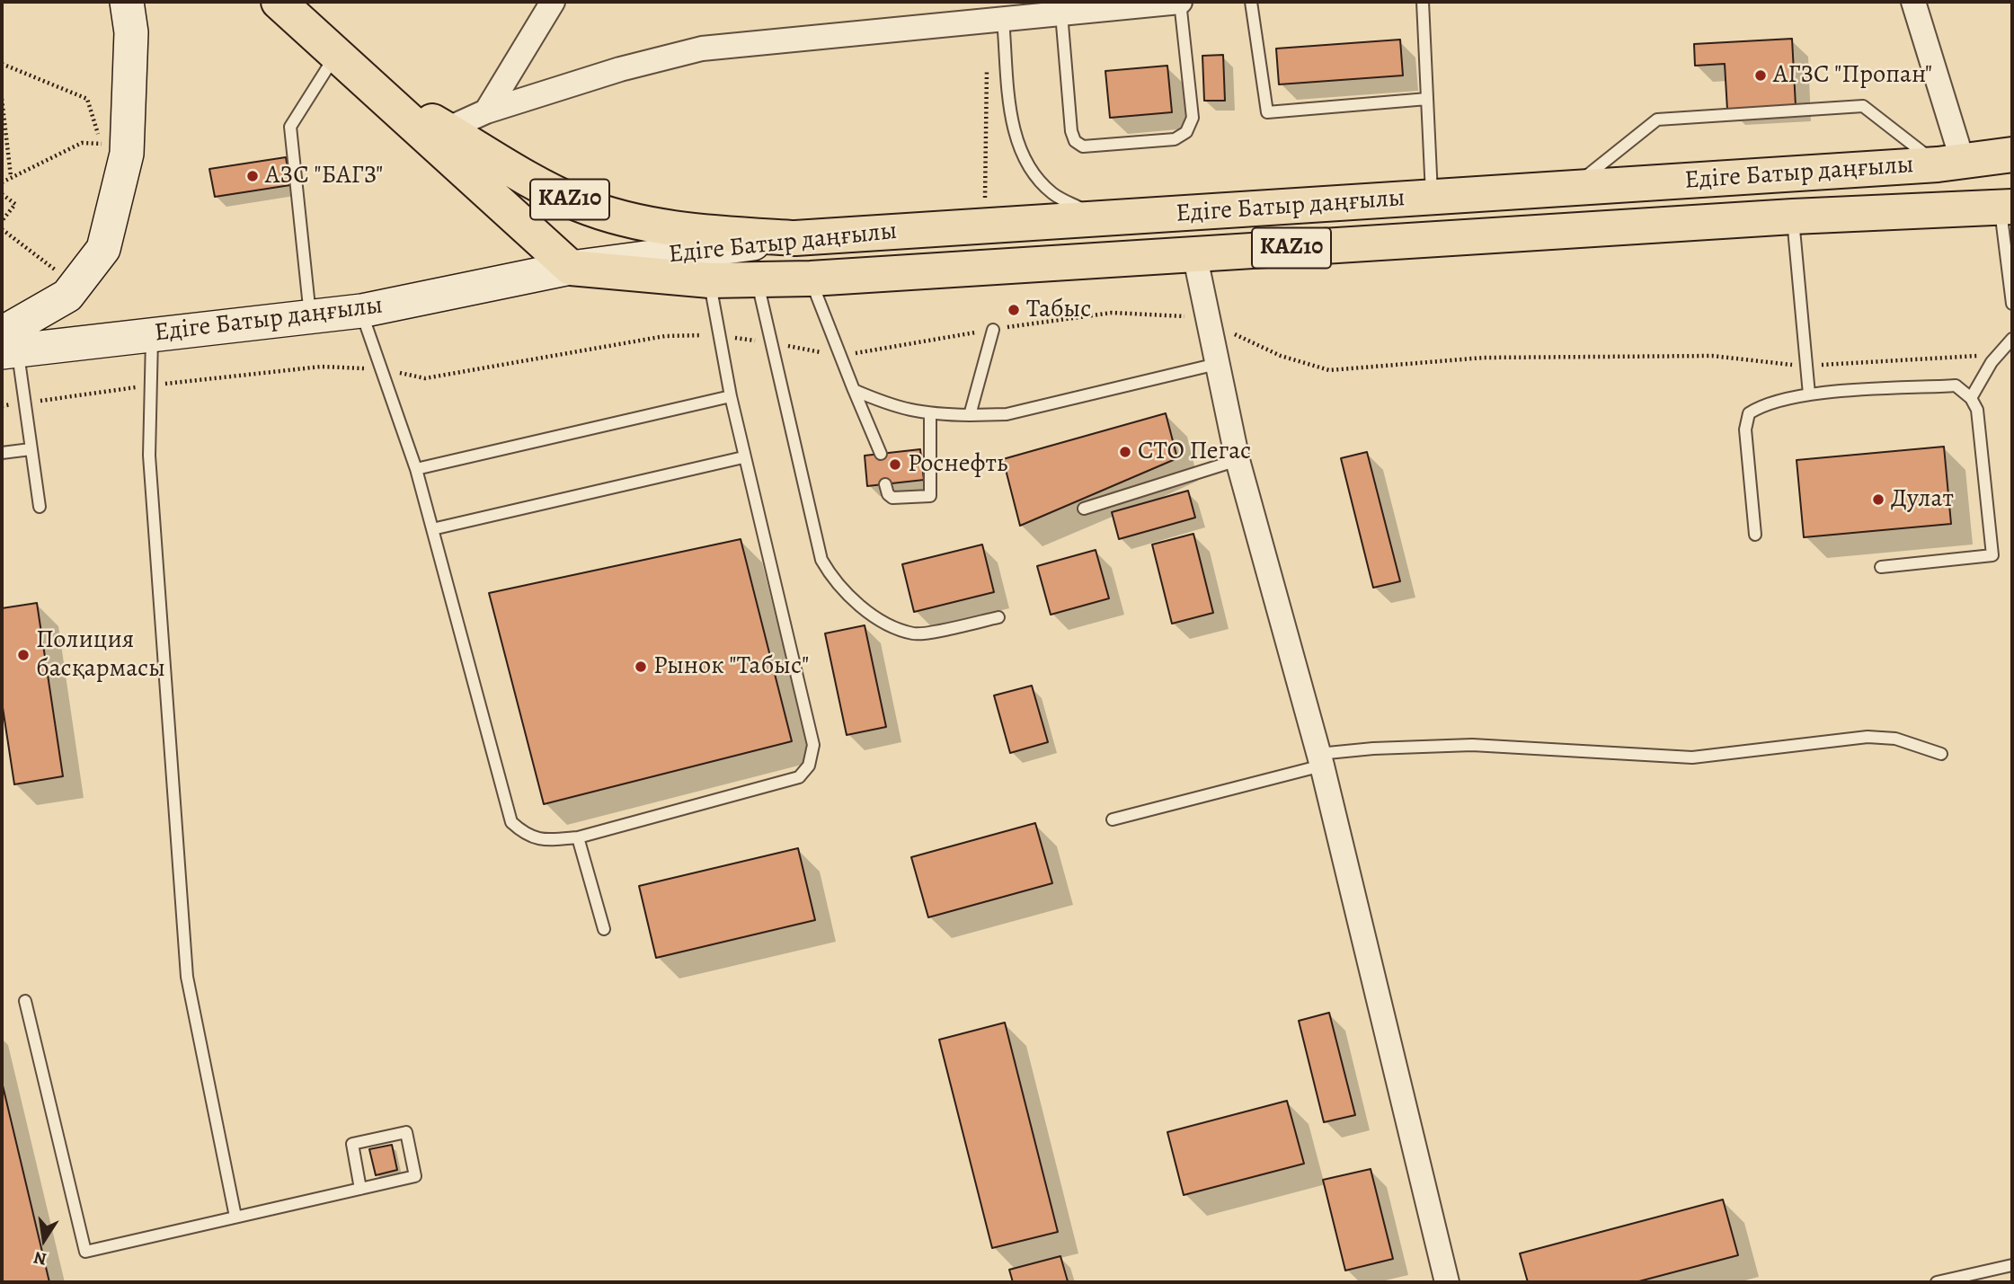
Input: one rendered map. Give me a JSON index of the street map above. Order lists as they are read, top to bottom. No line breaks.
{"streets":{"main road":["Едіге Батыр даңғылы","KAZ10"]},"crossings":[["Едіге Батыр даңғылы","KAZ10"]],"places":["АГЗС \"Пропан\"","АЗС \"БАГЗ\"","Табыс","СТО Пегас","Роснефть","Дулат","Полиция басқармасы","Рынок \"Табыс\""],"north":"bottom"}
